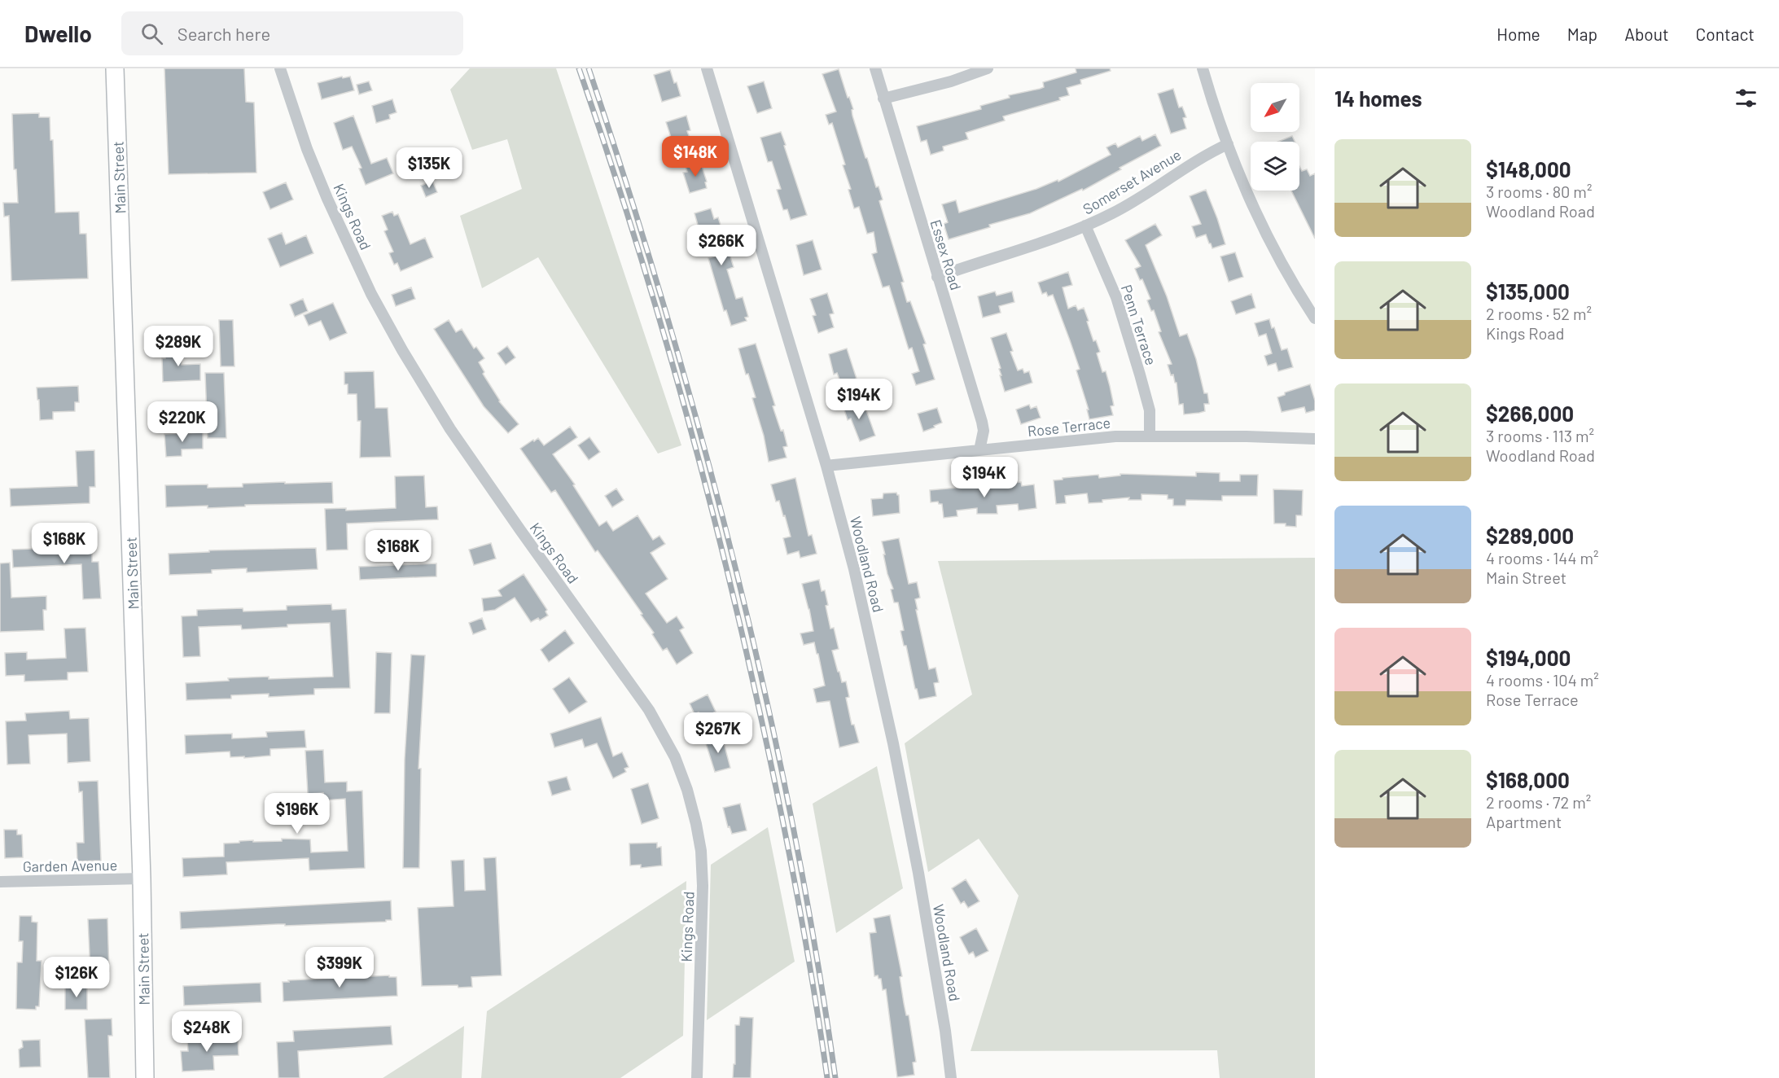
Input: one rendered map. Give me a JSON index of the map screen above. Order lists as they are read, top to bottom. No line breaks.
{"streets":{"main road":["Main Street"],"street":["Somerset Avenue","Kings Road","Essex Road","Penn Terrace","Rose Terrace","Woodland Road","Garden Avenue"]},"crossings":[["Main Street","Garden Avenue"],["Somerset Avenue","Essex Road"],["Somerset Avenue","Penn Terrace"],["Essex Road","Rose Terrace"],["Penn Terrace","Rose Terrace"],["Rose Terrace","Woodland Road"]],"north":"bottom left","page":{"header":"Dwello","search":"Search here","nav":["Home","Map","About","Contact"],"heading":"14 homes","list":[{"name":"$148,000","note":"3 rooms · 80 m² · Woodland Road"},{"name":"$135,000","note":"2 rooms · 52 m² · Kings Road"},{"name":"$266,000","note":"3 rooms · 113 m² · Woodland Road"},{"name":"$289,000","note":"4 rooms · 144 m² · Main Street"},{"name":"$194,000","note":"4 rooms · 104 m² · Rose Terrace"},{"name":"$168,000","note":"2 rooms · 72 m² · Apartment"}],"price":["$148K","$135K","$266K","$289K","$194K","$220K","$194K","$168K","$168K","$267K","$196K","$399K","$126K","$248K"]}}
